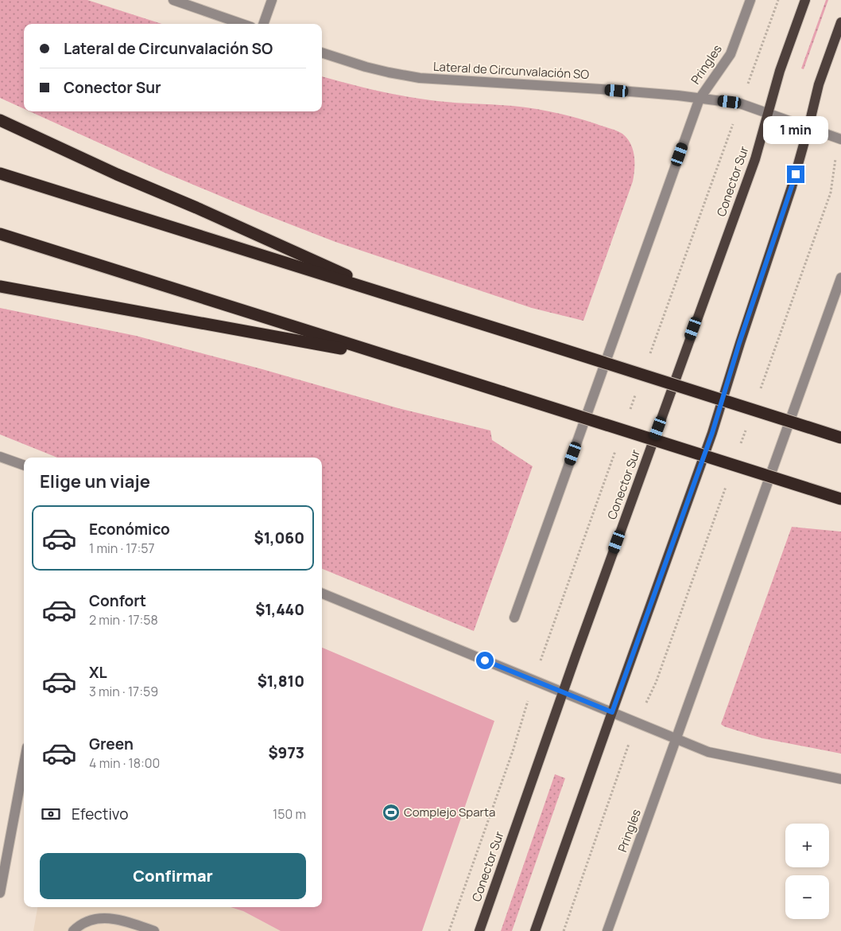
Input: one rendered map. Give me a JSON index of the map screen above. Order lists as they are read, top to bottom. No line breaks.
{"streets":{"main road":["Conector Sur"],"street":["Pringles","Lateral de Circunvalación SO"]},"crossings":[["Pringles","Lateral de Circunvalación SO"],["Lateral de Circunvalación SO","Conector Sur"]],"places":{"sports":["Complejo Sparta"]},"page":{"banner":["Lateral de Circunvalación SO","Conector Sur"],"bubble":"1 min","heading":"Elige un viaje","list":[{"name":"Económico","note":"1 min · 17:57","value":"$1,060"},{"name":"Confort","note":"2 min · 17:58","value":"$1,440"},{"name":"XL","note":"3 min · 17:59","value":"$1,810"},{"name":"Green","note":"4 min · 18:00","value":"$973"}],"pay":["Efectivo","150 m"],"map_buttons":["+","−"],"buttons":"Confirmar"}}
